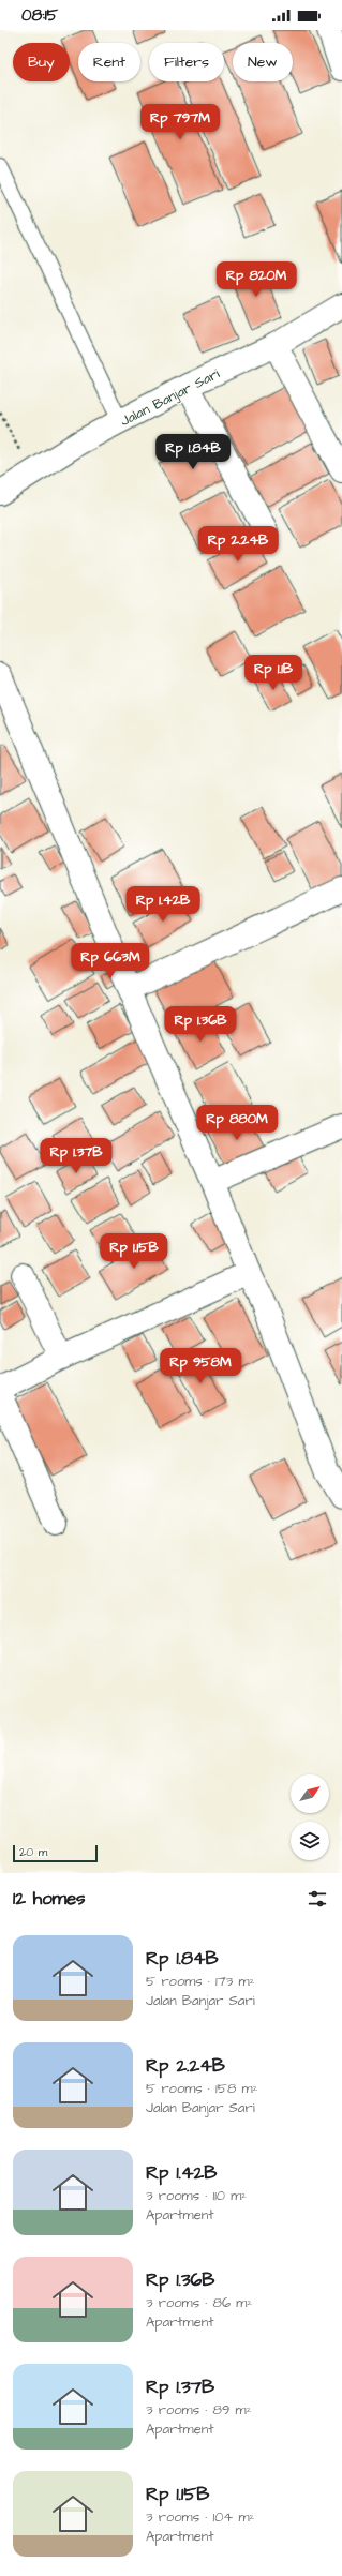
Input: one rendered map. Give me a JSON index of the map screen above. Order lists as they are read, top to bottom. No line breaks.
{"streets":{"street":["Jalan Banjar Sari"]},"scale_bar":"20 m","north":"top right","page":{"status":"08:15","chip":["Buy","Rent","Filters","New"],"price":["Rp 797M","Rp 820M","Rp 1.84B","Rp 2.24B","Rp 1.1B","Rp 1.42B","Rp 663M","Rp 1.36B","Rp 880M","Rp 1.37B","Rp 1.15B","Rp 958M"],"scale":"20 m","heading":"12 homes","list":[{"name":"Rp 1.84B","note":"5 rooms · 173 m² · Jalan Banjar Sari"},{"name":"Rp 2.24B","note":"5 rooms · 158 m² · Jalan Banjar Sari"},{"name":"Rp 1.42B","note":"3 rooms · 110 m² · Apartment"},{"name":"Rp 1.36B","note":"3 rooms · 86 m² · Apartment"},{"name":"Rp 1.37B","note":"3 rooms · 89 m² · Apartment"},{"name":"Rp 1.15B","note":"3 rooms · 104 m² · Apartment"}]}}
